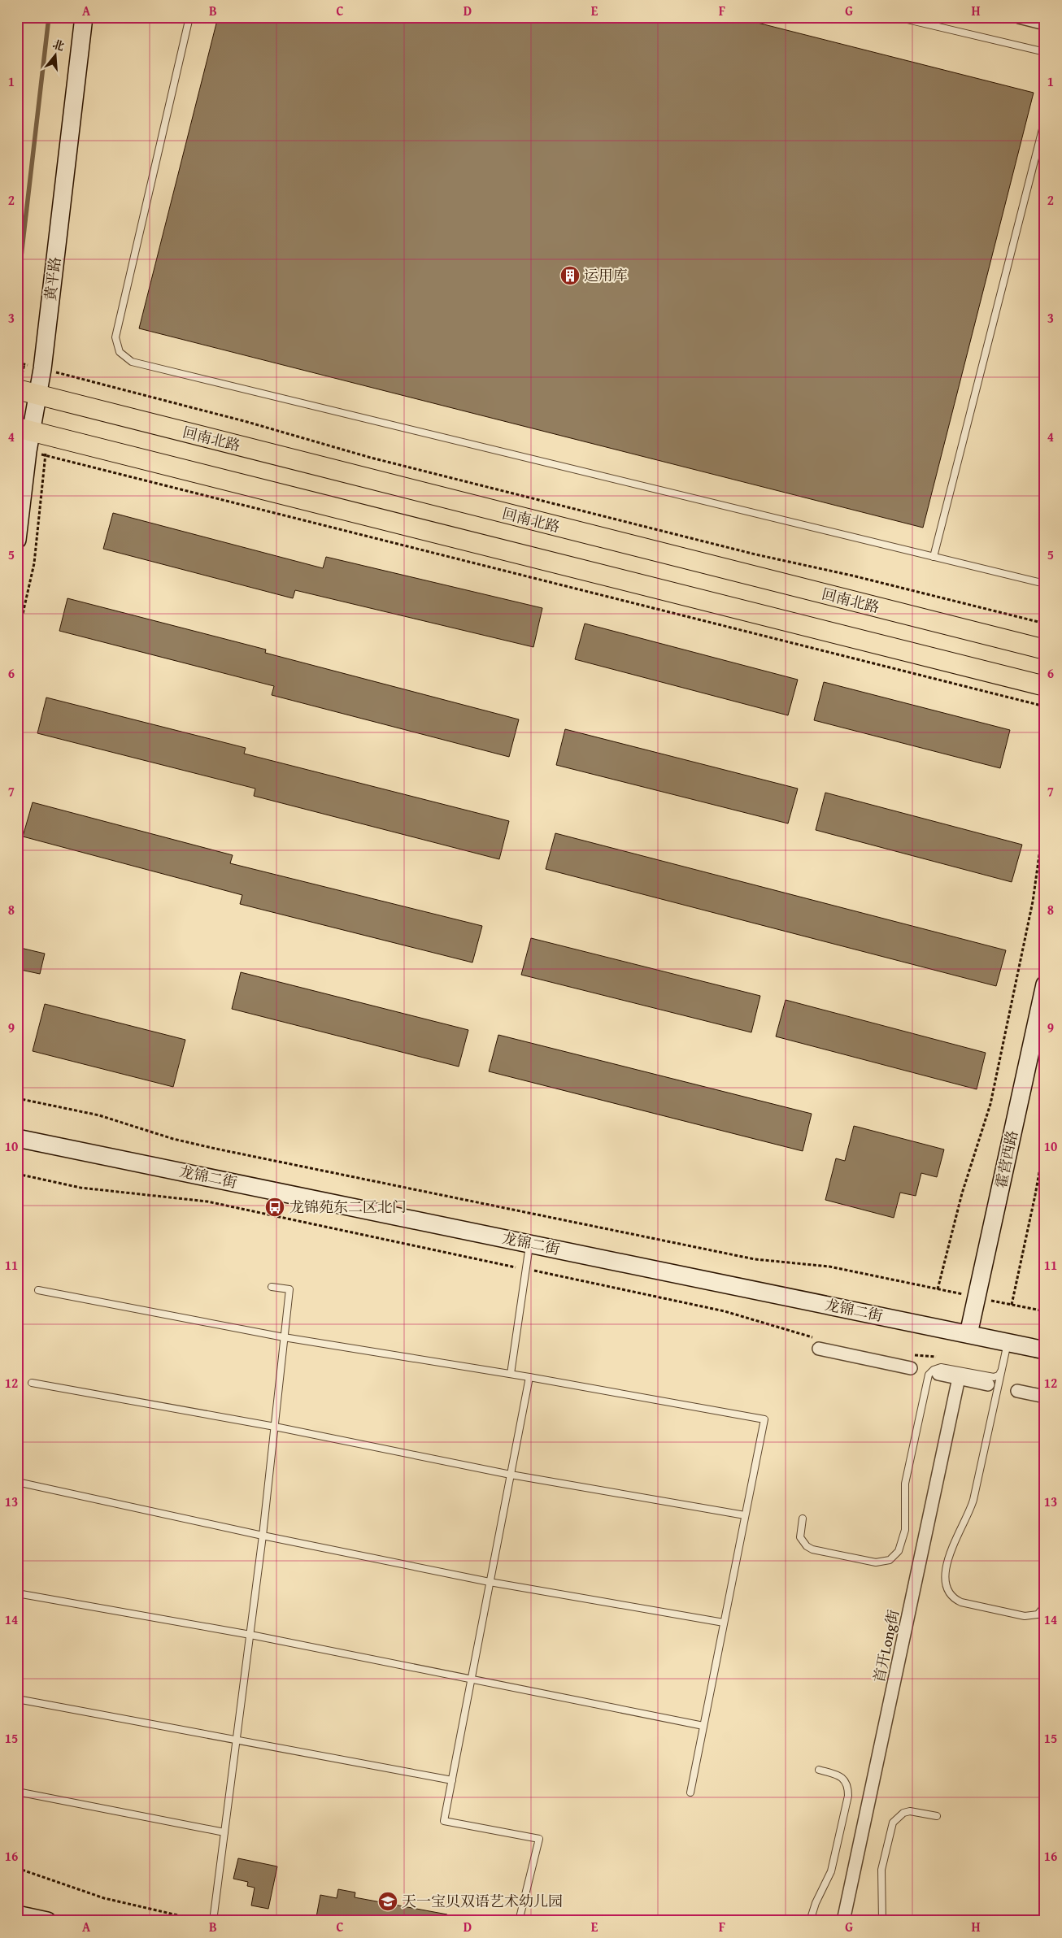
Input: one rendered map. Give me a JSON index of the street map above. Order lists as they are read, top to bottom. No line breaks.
{"streets":{"main road":["回南北路"],"street":["黄平路","霍营西路","龙锦二街","首开Long街"]},"crossings":[["黄平路","回南北路"],["霍营西路","龙锦二街"]],"places":{"building":["运用库"],"bus stop":["龙锦苑东二区北门"],"school or university":["天一宝贝双语艺术幼儿园"]},"north":"top","grid":{"columns":["A","B","C","D","E","F","G","H"],"rows":["1","2","3","4","5","6","7","8","9","10","11","12","13","14","15","16"]}}
